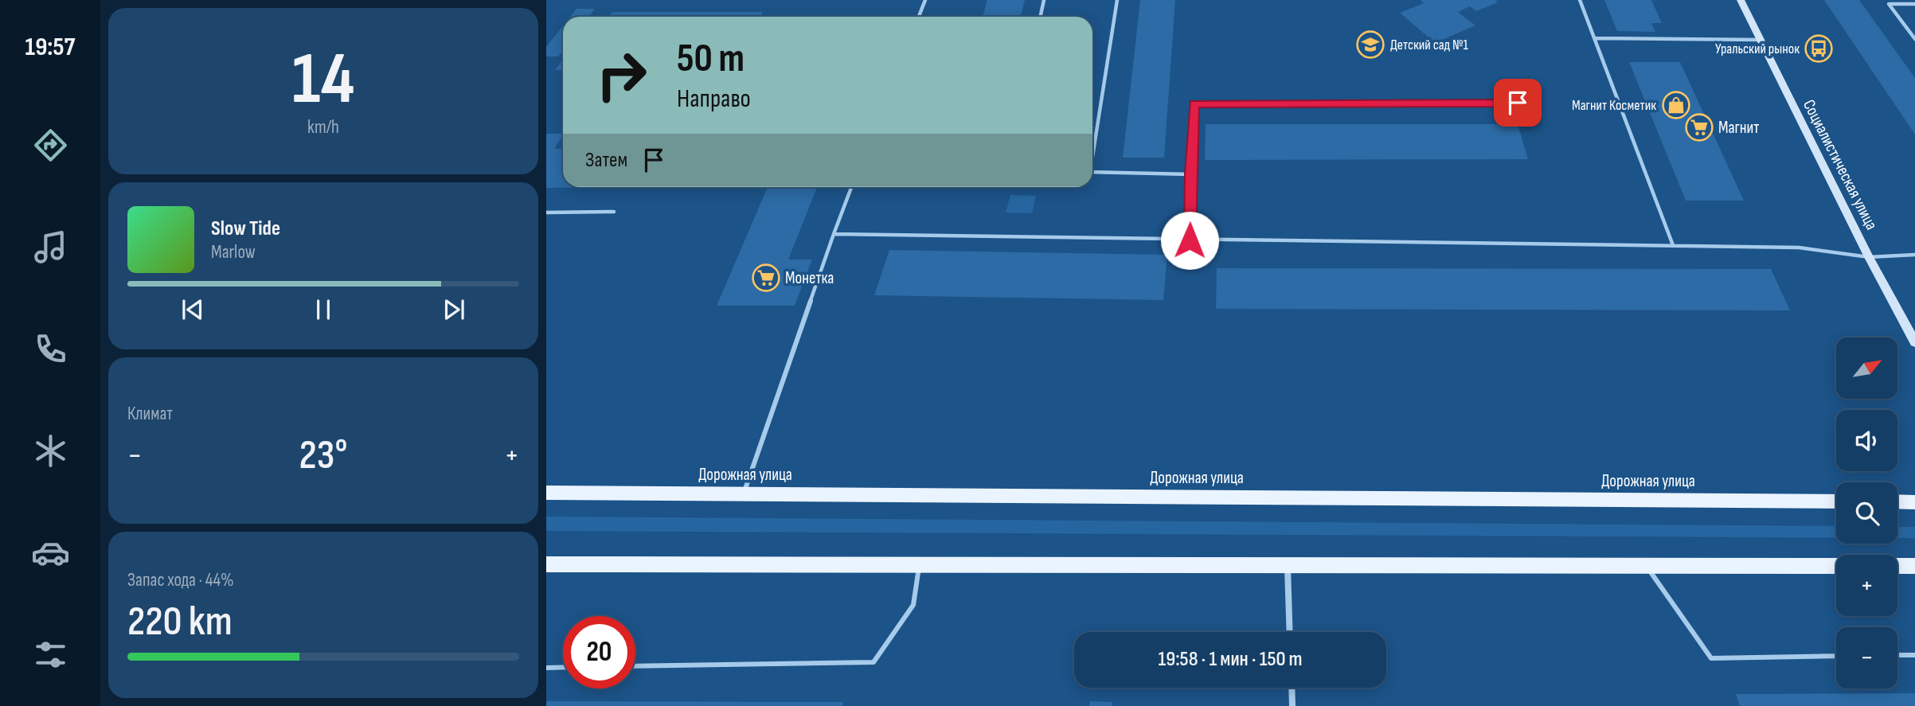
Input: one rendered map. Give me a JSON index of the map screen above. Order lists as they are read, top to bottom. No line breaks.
{"streets":{"main road":["Социалистическая улица","Дорожная улица"]},"places":{"school or university":["Детский сад №1"],"bus stop":["Уральский рынок"],"shop":["Магнит Косметик"],"supermarket":["Магнит","Монетка"]},"north":"top right","page":{"tabs":"19:57","tile":[["14","km/h"],"Климат",["Запас хода · 44%","220 km"]],"turn":["50 m","Направо"],"then":"Затем","song":["Slow Tide","Marlow"],"map_buttons":["+","−"],"heat":["−","23°","+"],"limit":"20","trip":"19:58 · 1 мин · 150 m"}}
